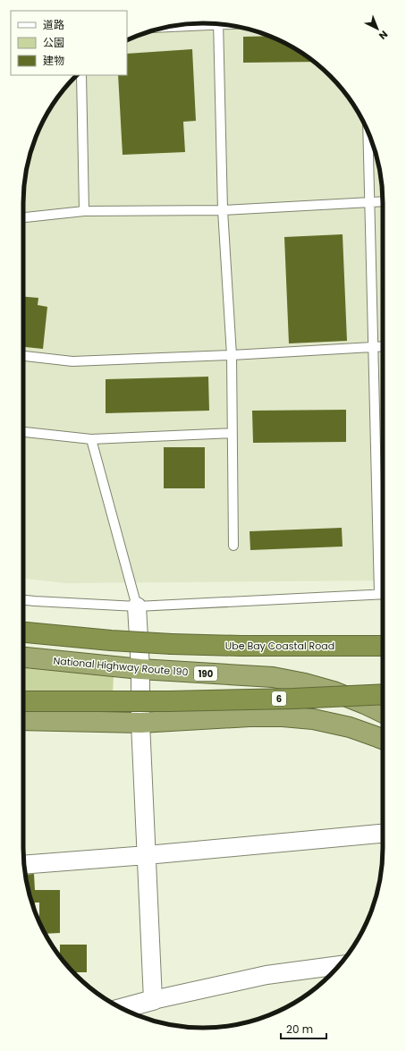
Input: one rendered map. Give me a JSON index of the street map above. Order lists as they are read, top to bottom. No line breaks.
{"streets":{"highway":["Ube Bay Coastal Road","National Highway Route 190","190","6"]},"legend":["道路","公園","建物"],"scale_bar":"20 m","north":"bottom right"}
